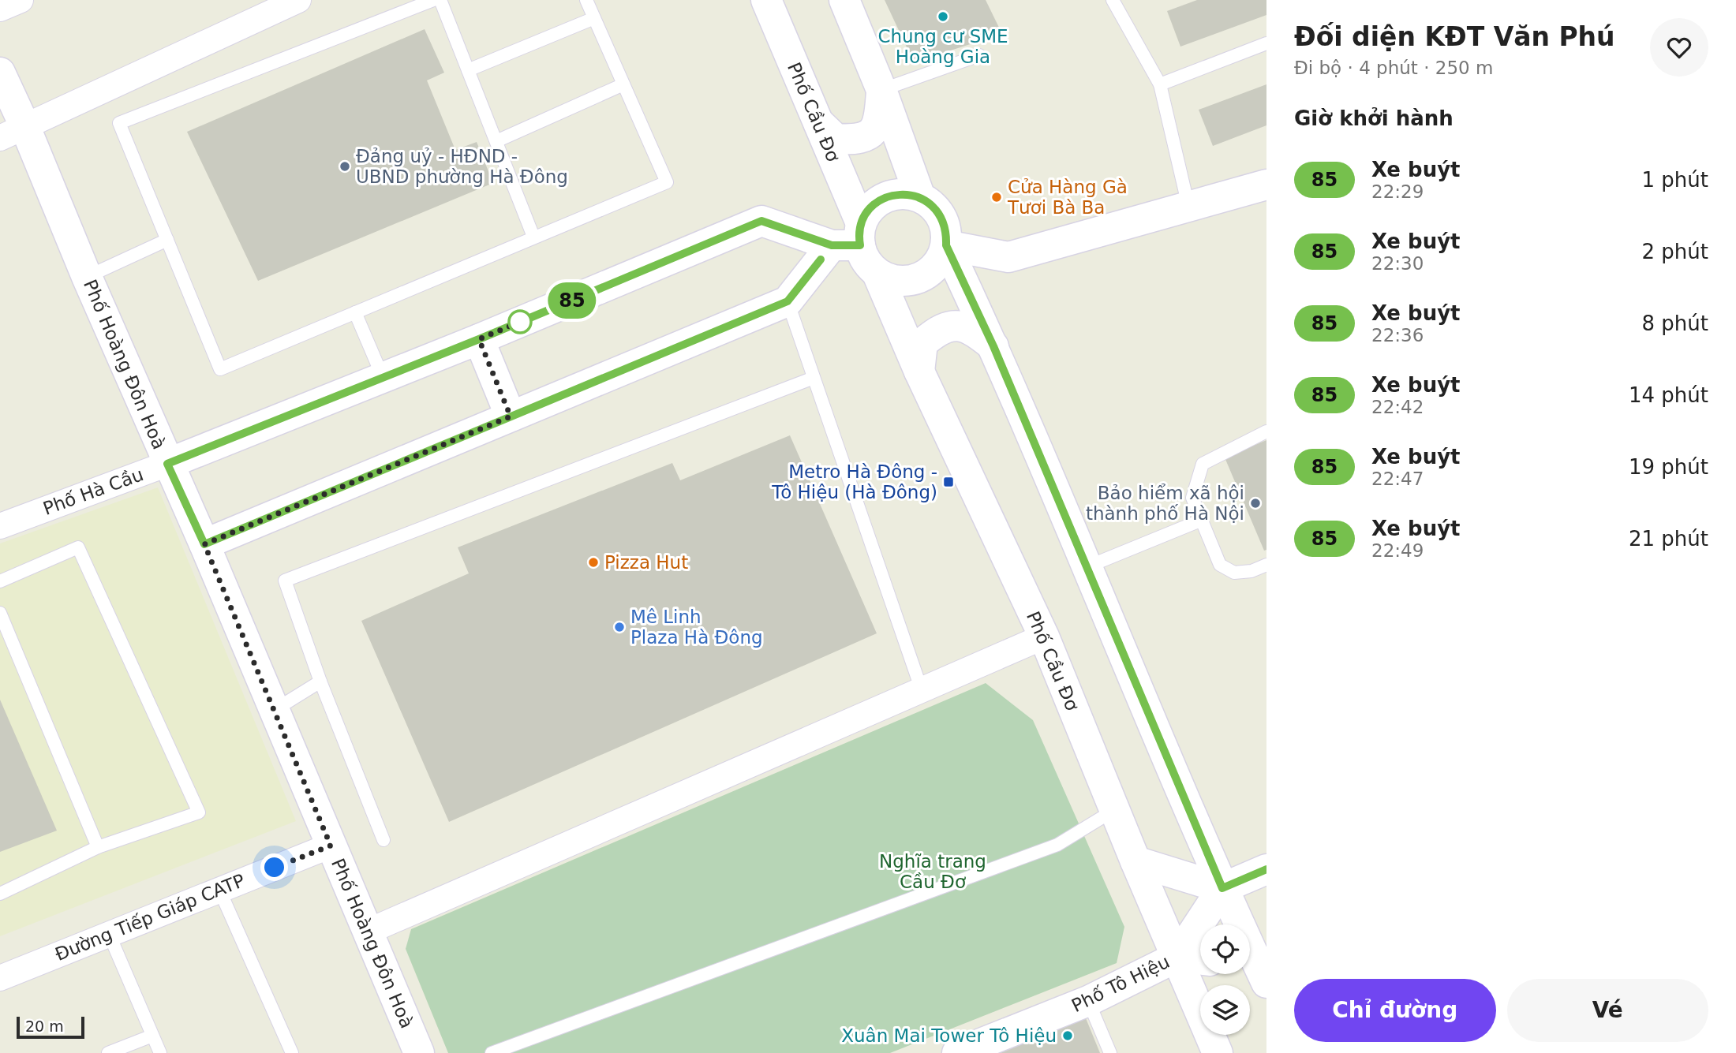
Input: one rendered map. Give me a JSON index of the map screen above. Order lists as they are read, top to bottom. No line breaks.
{"streets":{"street":["Phố Cầu Đơ","Phố Hoàng Đôn Hoà","Phố Hà Cầu","Đường Tiếp Giáp CATP","Phố Tô Hiệu"]},"crossings":[["Phố Cầu Đơ","Phố Hà Cầu"],["Phố Cầu Đơ","Phố Tô Hiệu"],["Phố Hoàng Đôn Hoà","Phố Hà Cầu"],["Phố Hoàng Đôn Hoà","Đường Tiếp Giáp CATP"]],"parks":["Nghĩa trang Cầu Đơ"],"places":{"other":["Chung cư SME Hoàng Gia","Đảng uỷ - HĐND - UBND phường Hà Đông","Cửa Hàng Gà Tươi Bà Ba","Bảo hiểm xã hội thành phố Hà Nội","Pizza Hut","Mê Linh Plaza Hà Đông","Xuân Mai Tower Tô Hiệu"],"transit":["Metro Hà Đông - Tô Hiệu (Hà Đông)"]},"lines":["bus line 85"],"scale_bar":"20 m","page":{"on_map":"85","heading":[["Đối diện KĐT Văn Phú","Đi bộ · 4 phút · 250 m"],"Giờ khởi hành"],"list":[{"mark":"85","name":"Xe buýt","note":"22:29","value":"1 phút"},{"mark":"85","name":"Xe buýt","note":"22:30","value":"2 phút"},{"mark":"85","name":"Xe buýt","note":"22:36","value":"8 phút"},{"mark":"85","name":"Xe buýt","note":"22:42","value":"14 phút"},{"mark":"85","name":"Xe buýt","note":"22:47","value":"19 phút"},{"mark":"85","name":"Xe buýt","note":"22:49","value":"21 phút"}],"buttons":["Chỉ đường","Vé"],"scale":"20 m"}}
